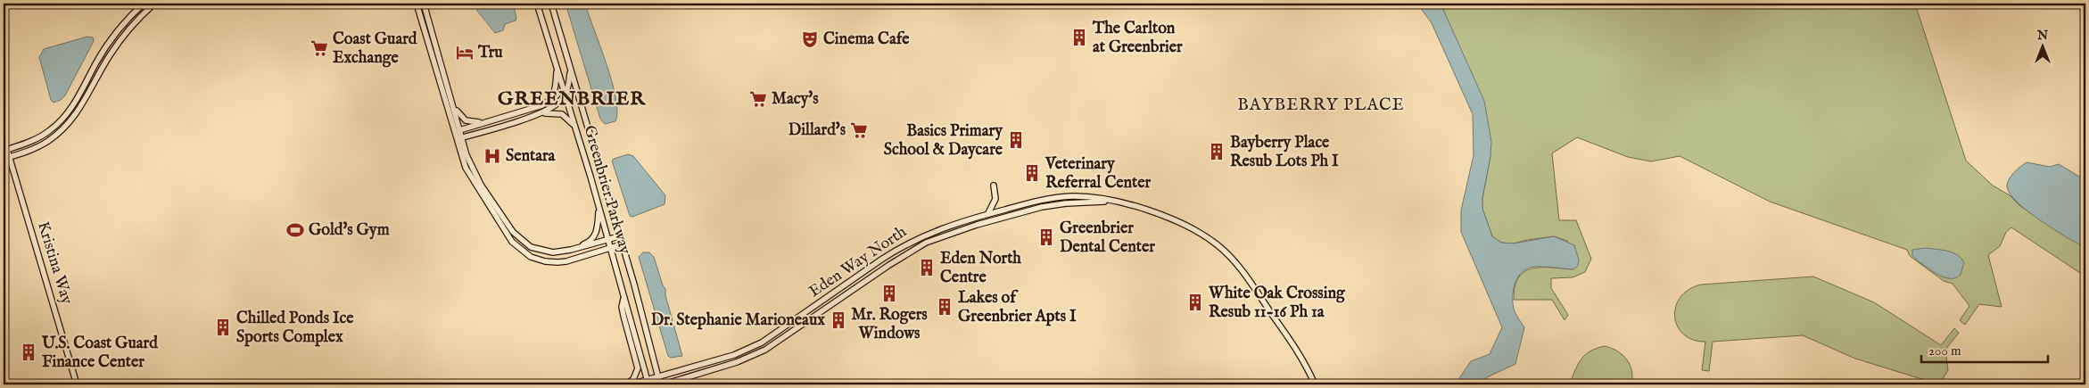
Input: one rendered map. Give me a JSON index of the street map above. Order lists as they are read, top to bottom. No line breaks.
{"streets":{"street":["Greenbrier Parkway","Eden Way North","Kristina Way"]},"crossings":[["Greenbrier Parkway","Eden Way North"]],"districts":["GREENBRIER","BAYBERRY PLACE"],"places":{"building":["The Carlton at Greenbrier","Basics Primary School & Daycare","Bayberry Place Resub Lots Ph I","Veterinary Referral Center","Greenbrier Dental Center","Eden North Centre","Mr. Rogers Windows","White Oak Crossing Resub 11-16 Ph 1a","Lakes of Greenbrier Apts I","Dr. Stephanie Marioneaux","Chilled Ponds Ice Sports Complex","U.S. Coast Guard Finance Center"],"theatre":["Cinema Cafe"],"supermarket":["Coast Guard Exchange","Macy's","Dillard's"],"hotel":["Tru"],"hospital":["Sentara"],"sports":["Gold's Gym"]},"scale_bar":"200 m","north":"top"}
